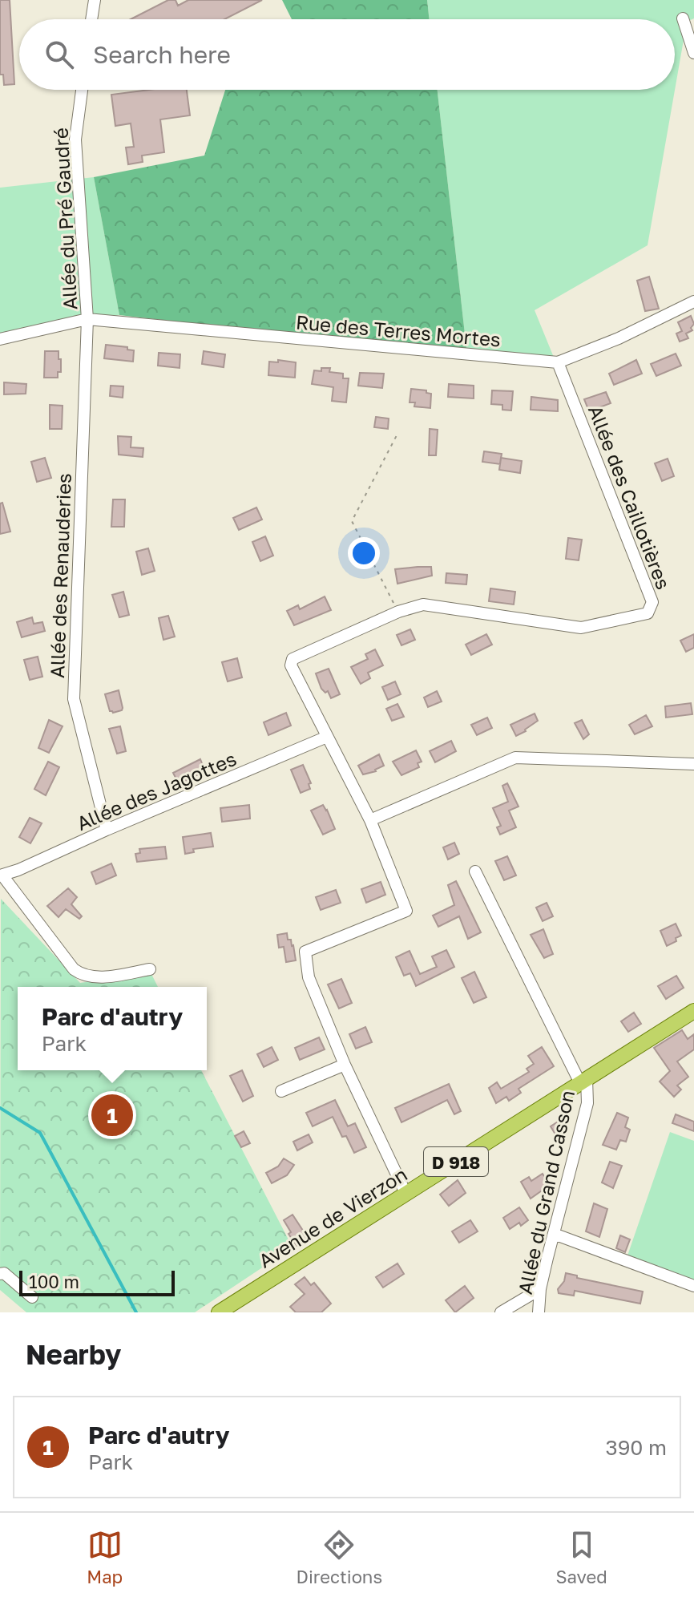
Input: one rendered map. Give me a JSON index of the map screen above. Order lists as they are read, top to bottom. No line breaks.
{"streets":{"main road":["D 918","Avenue de Vierzon"],"street":["Allée du Pré Gaudré","Rue des Terres Mortes","Allée des Caillotières","Allée des Renauderies","Allée des Jagottes","Allée du Grand Casson"]},"crossings":[["Allée du Pré Gaudré","Rue des Terres Mortes"],["Allée du Pré Gaudré","Allée des Renauderies"],["Rue des Terres Mortes","Allée des Caillotières"],["Rue des Terres Mortes","Allée des Renauderies"],["Allée des Caillotières","Allée des Jagottes"],["Allée des Renauderies","Allée des Jagottes"],["Allée du Grand Casson","Avenue de Vierzon"]],"scale_bar":"100 m","page":{"search":"Search here","popup":["Parc d'autry","Park"],"pins":"1","scale":"100 m","heading":"Nearby","list":[{"mark":"1","name":"Parc d'autry","note":"Park","value":"390 m"}],"nav":["Map","Directions","Saved"]}}
